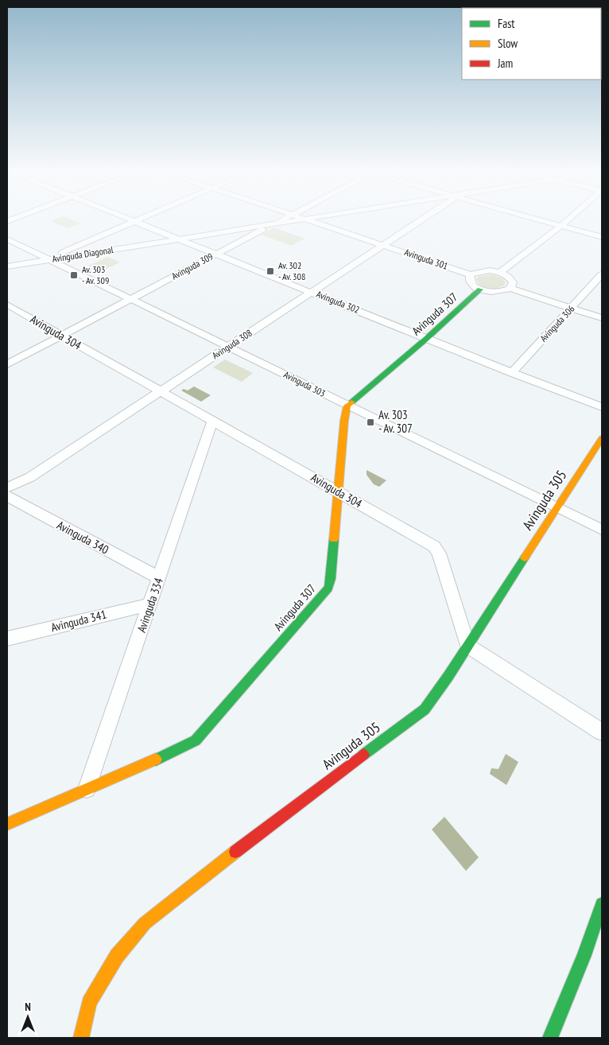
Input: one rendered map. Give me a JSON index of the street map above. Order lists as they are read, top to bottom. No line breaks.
{"streets":{"street":["Avinguda Diagonal","Avinguda 301","Avinguda 309","Avinguda 302","Avinguda 307","Avinguda 306","Avinguda 304","Avinguda 308","Avinguda 303","Avinguda 305","Avinguda 340","Avinguda 334","Avinguda 341"]},"crossings":[["Avinguda Diagonal","Avinguda 301"],["Avinguda Diagonal","Avinguda 309"],["Avinguda Diagonal","Avinguda 302"],["Avinguda Diagonal","Avinguda 303"],["Avinguda 301","Avinguda 308"],["Avinguda 309","Avinguda 302"],["Avinguda 309","Avinguda 304"],["Avinguda 309","Avinguda 303"],["Avinguda 302","Avinguda 307"],["Avinguda 302","Avinguda 306"],["Avinguda 302","Avinguda 308"],["Avinguda 307","Avinguda 304"],["Avinguda 307","Avinguda 303"],["Avinguda 307","Avinguda 334"],["Avinguda 304","Avinguda 308"],["Avinguda 304","Avinguda 305"],["Avinguda 304","Avinguda 334"],["Avinguda 308","Avinguda 303"],["Avinguda 303","Avinguda 305"],["Avinguda 340","Avinguda 334"],["Avinguda 334","Avinguda 341"]],"places":{"transit":["Av. 302 - Av. 308","Av. 303 - Av. 309","Av. 303 - Av. 307"]},"legend":["Fast","Slow","Jam"],"north":"top"}
